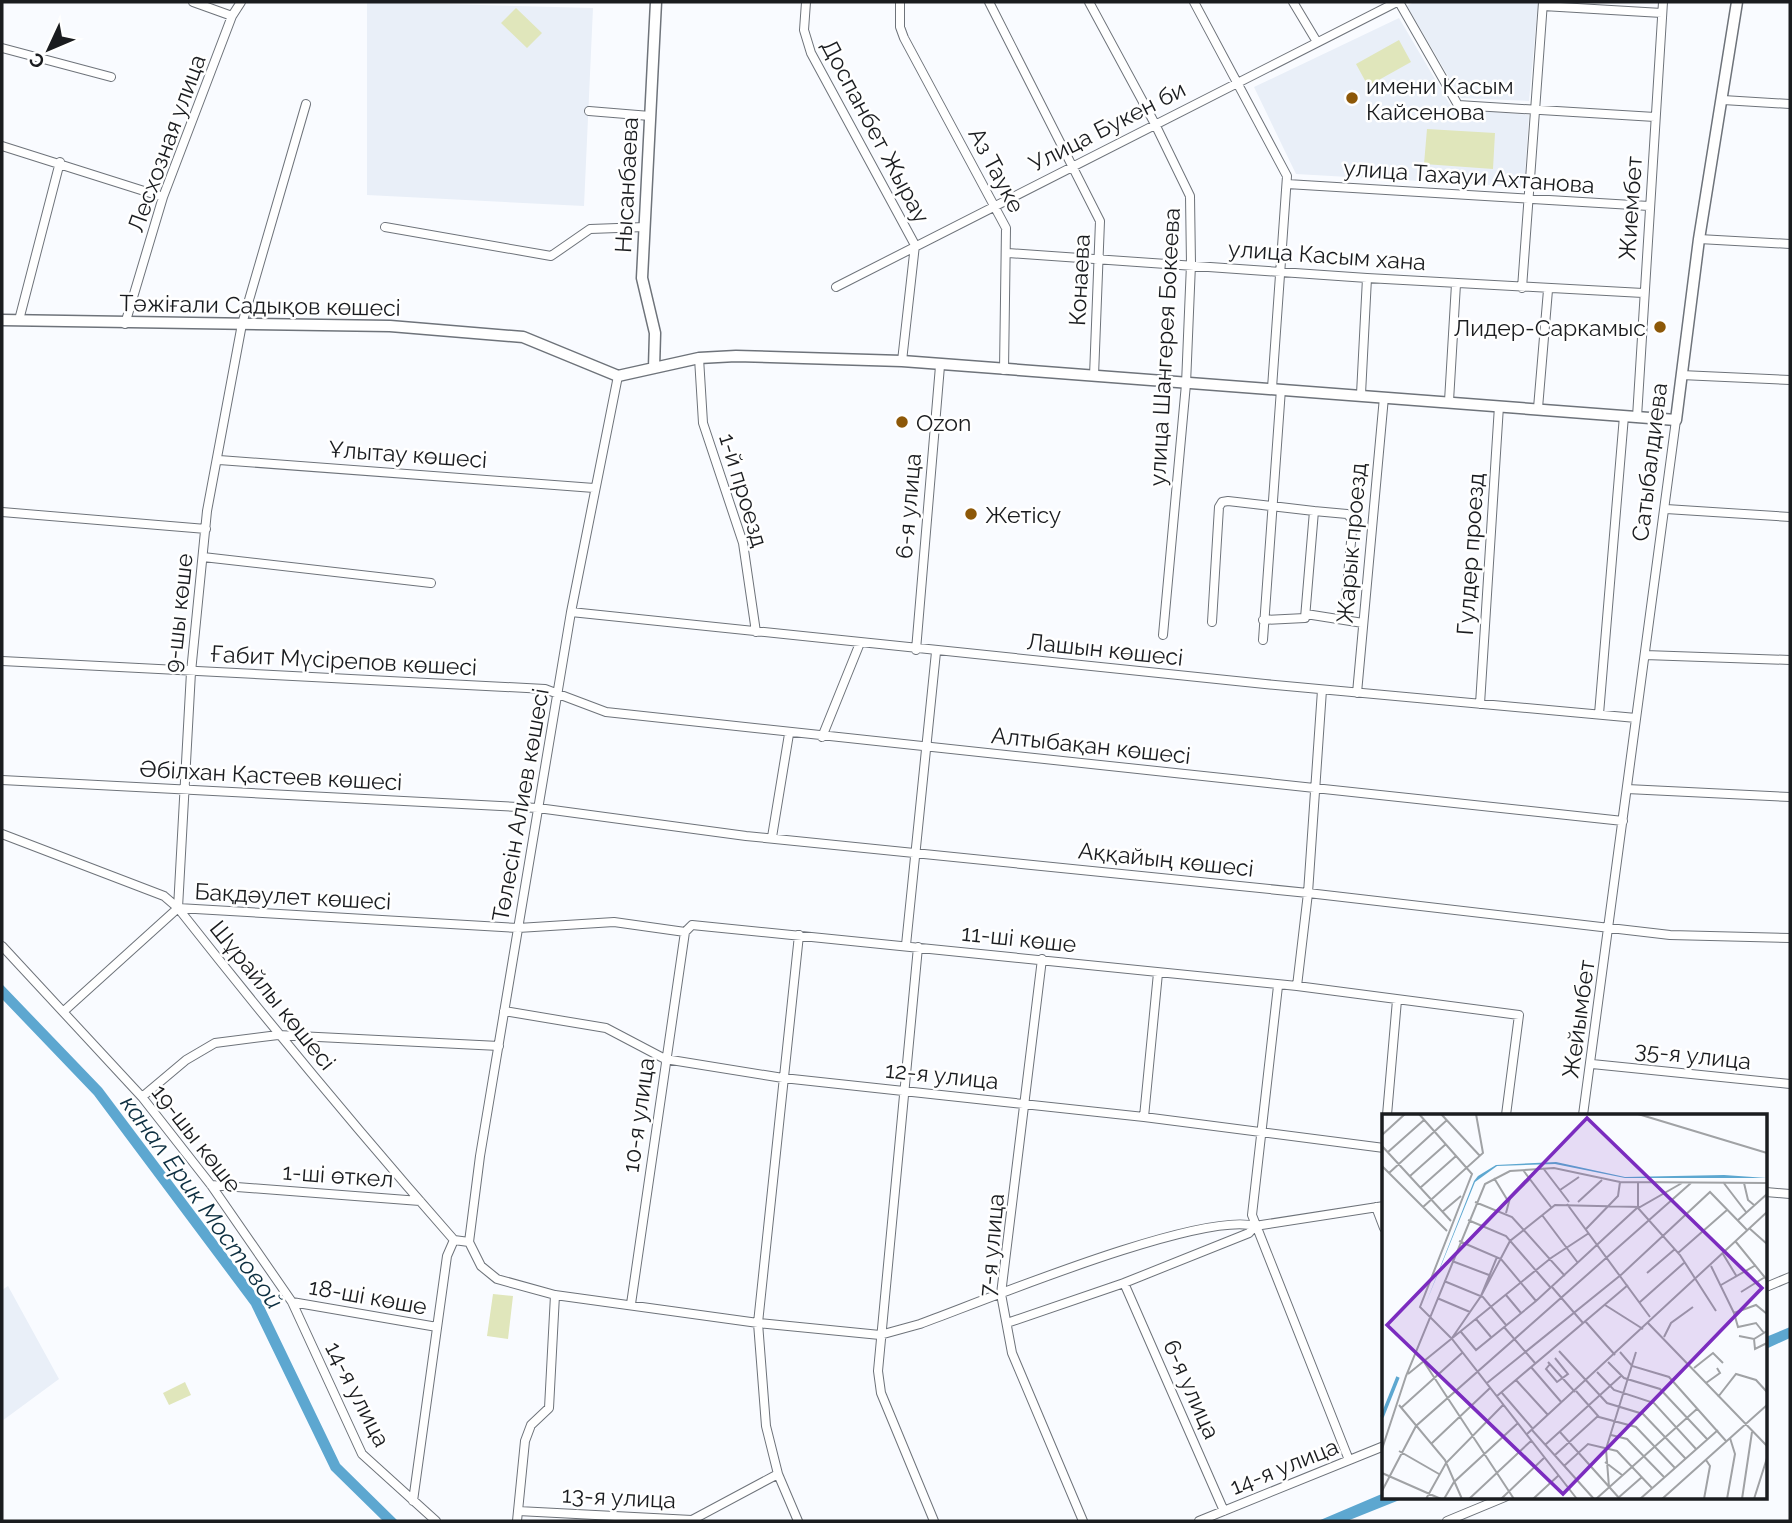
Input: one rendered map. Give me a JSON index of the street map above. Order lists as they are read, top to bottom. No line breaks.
{"streets":{"street":["Улица Букен би","Доспанбет Жырау","Лесхозная улица","Аз Тауке","улица Тахауи Ахтанова","Нысанбаева","Жиембет","улица Касым хана","Конаева","Тәжіғали Садықов көшесі","улица Шангерея Бокеева","Ұлытау көшесi","Сатыбалдиева","1-й проезд","6-я улица","Жарык проезд","Гулдер проезд","9-шы көше","Лашын көшесі","Ғабит Мүсірепов көшесi","Алтыбақан көшесі","Әбілхан Қастеев көшесi","Төлесін Алиев көшесі","Аққайың көшесі","Бақдәулет көшесi","11-ші көше","Шұрайлы көшесі","Жейымбет","35-я улица","12-я улица","10-я улица","19-шы көше","1-шi өткел","7-я улица","18-ші көше","14-я улица","13-я улица"]},"crossings":[["Улица Букен би","Доспанбет Жырау"],["Улица Букен би","Аз Тауке"],["Улица Букен би","Конаева"],["Улица Букен би","улица Шангерея Бокеева"],["Лесхозная улица","Тәжіғали Садықов көшесі"],["Аз Тауке","улица Касым хана"],["улица Тахауи Ахтанова","Жиембет"],["Жиембет","улица Касым хана"],["улица Касым хана","Конаева"],["улица Касым хана","улица Шангерея Бокеева"],["Тәжіғали Садықов көшесі","9-шы көше"],["Тәжіғали Садықов көшесі","Төлесін Алиев көшесі"],["Ұлытау көшесi","9-шы көше"],["Ұлытау көшесi","Төлесін Алиев көшесі"],["Сатыбалдиева","Лашын көшесі"],["Сатыбалдиева","Алтыбақан көшесі"],["Сатыбалдиева","Аққайың көшесі"],["Сатыбалдиева","Жейымбет"],["1-й проезд","Лашын көшесі"],["6-я улица","Лашын көшесі"],["6-я улица","14-я улица"],["Жарык проезд","Лашын көшесі"],["Гулдер проезд","Лашын көшесі"],["9-шы көше","Ғабит Мүсірепов көшесi"],["9-шы көше","Әбілхан Қастеев көшесi"],["9-шы көше","Бақдәулет көшесi"],["9-шы көше","Шұрайлы көшесі"],["Лашын көшесі","Төлесін Алиев көшесі"],["Ғабит Мүсірепов көшесi","Алтыбақан көшесі"],["Ғабит Мүсірепов көшесi","Төлесін Алиев көшесі"],["Алтыбақан көшесі","Төлесін Алиев көшесі"],["Әбілхан Қастеев көшесi","Төлесін Алиев көшесі"],["Әбілхан Қастеев көшесi","Аққайың көшесі"],["Төлесін Алиев көшесі","Аққайың көшесі"],["Төлесін Алиев көшесі","Бақдәулет көшесi"],["Төлесін Алиев көшесі","11-ші көше"],["Төлесін Алиев көшесі","12-я улица"],["Аққайың көшесі","Жейымбет"],["Бақдәулет көшесi","11-ші көше"],["Бақдәулет көшесi","Шұрайлы көшесі"],["Бақдәулет көшесi","19-шы көше"],["11-ші көше","10-я улица"],["11-ші көше","7-я улица"],["Шұрайлы көшесі","1-шi өткел"],["Жейымбет","35-я улица"],["12-я улица","10-я улица"],["12-я улица","7-я улица"],["19-шы көше","1-шi өткел"],["19-шы көше","18-ші көше"],["19-шы көше","14-я улица"],["18-ші көше","14-я улица"]],"water":["канал Ерик Мостовой"],"places":["имени Касым Кайсенова","Лидер-Саркамыс","Ozon","Жетісу"],"north":"bottom left"}
